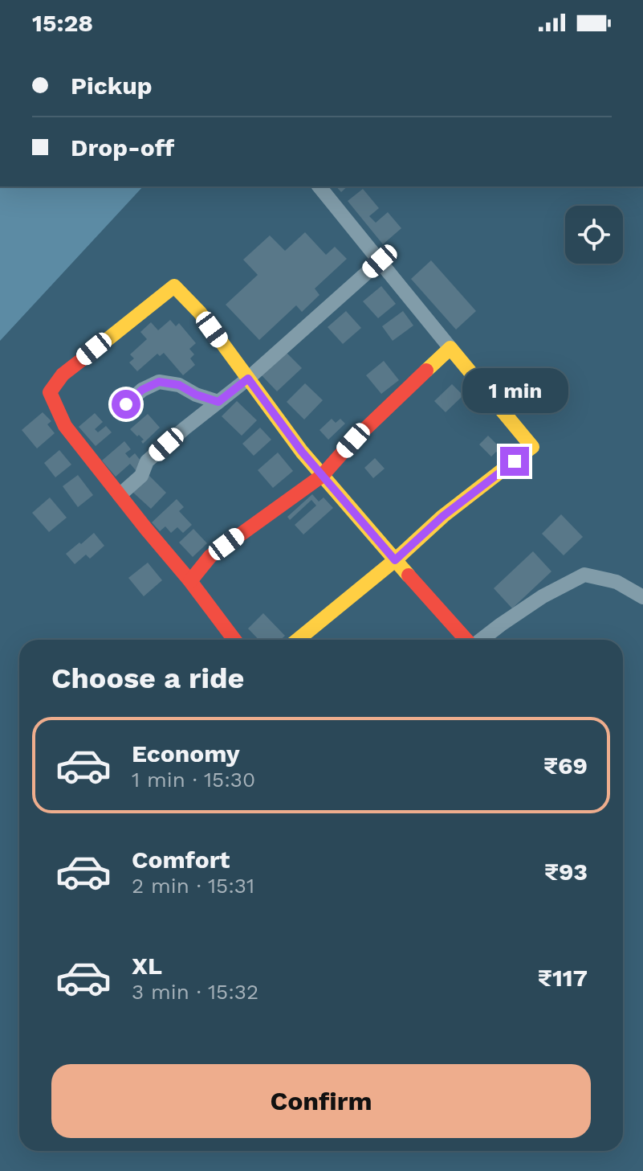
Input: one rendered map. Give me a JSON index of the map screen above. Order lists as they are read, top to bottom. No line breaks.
{"page":{"status":"15:28","banner":["Pickup","Drop-off"],"bubble":"1 min","heading":"Choose a ride","list":[{"name":"Economy","note":"1 min · 15:30","value":"₹69"},{"name":"Comfort","note":"2 min · 15:31","value":"₹93"},{"name":"XL","note":"3 min · 15:32","value":"₹117"}],"buttons":"Confirm"}}
